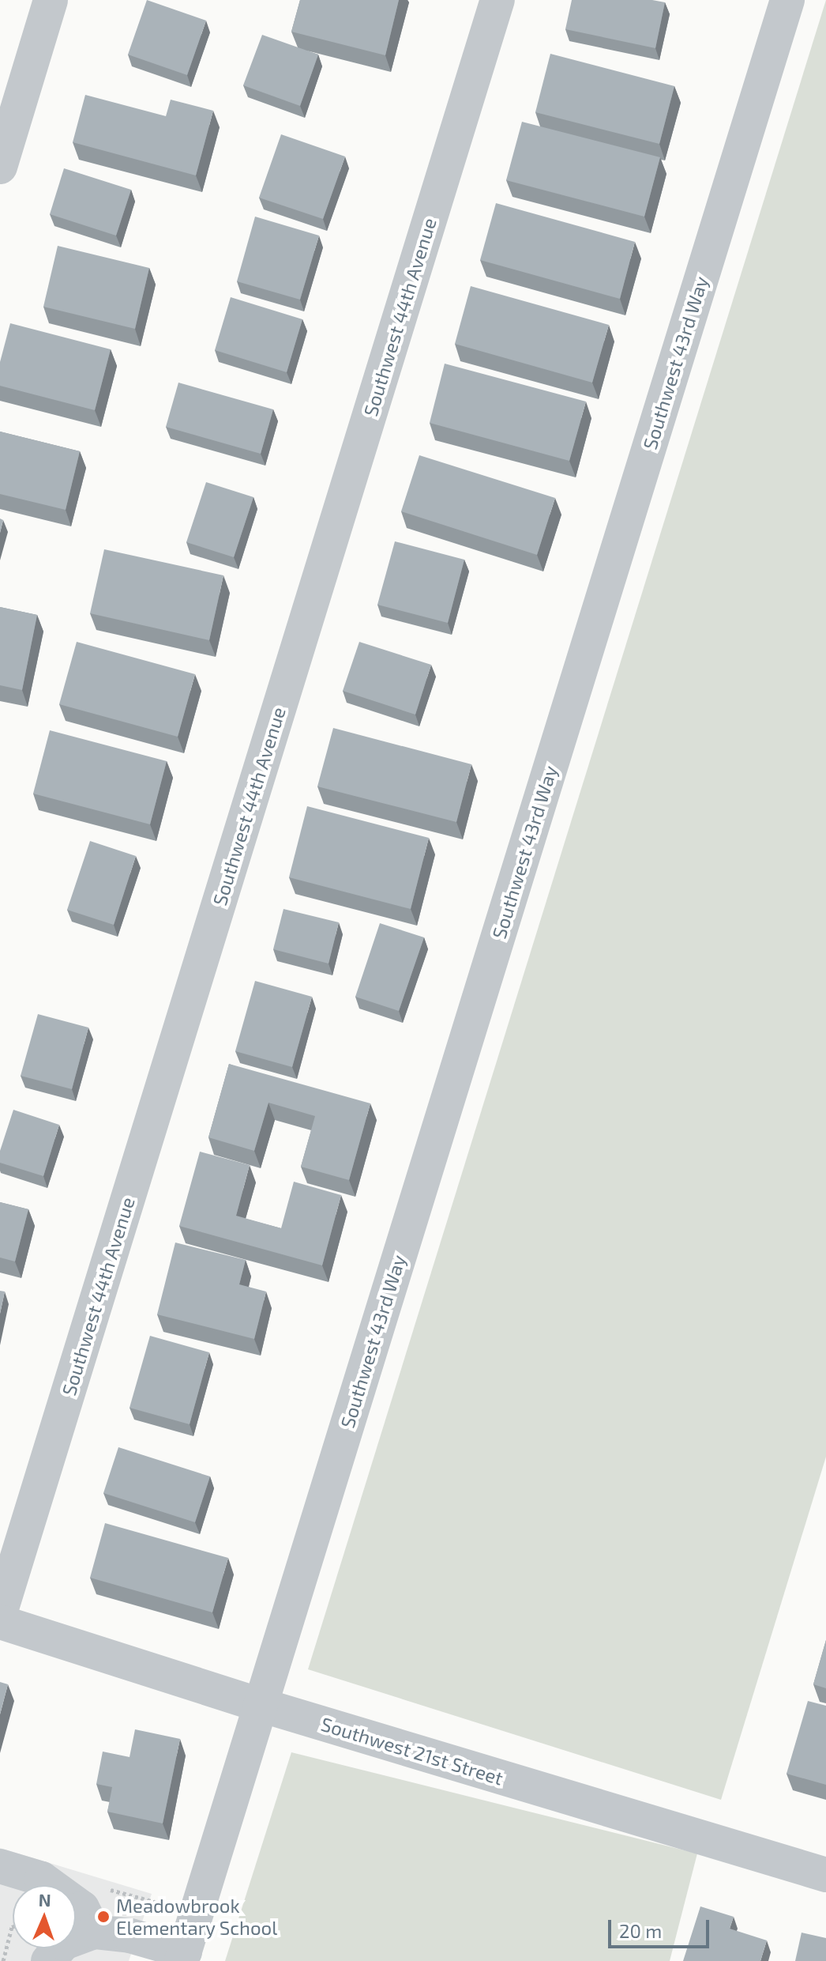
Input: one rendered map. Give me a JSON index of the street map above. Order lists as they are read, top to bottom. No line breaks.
{"streets":{"street":["Southwest 44th Avenue","Southwest 43rd Way","Southwest 21st Street"]},"crossings":[["Southwest 43rd Way","Southwest 21st Street"]],"places":["Meadowbrook Elementary School"],"scale_bar":"20 m","north":"top"}
